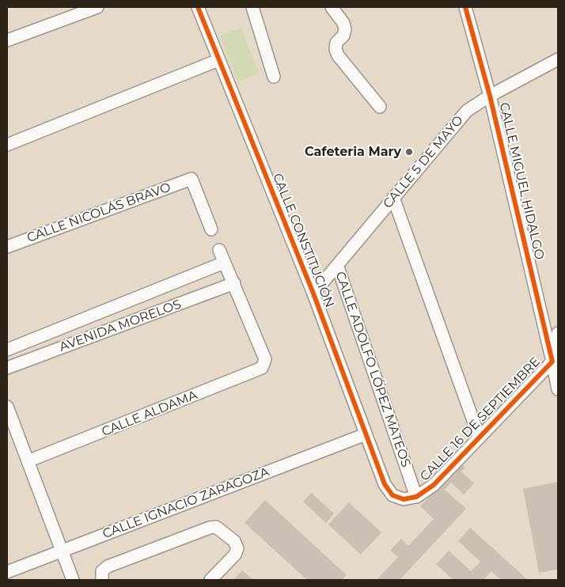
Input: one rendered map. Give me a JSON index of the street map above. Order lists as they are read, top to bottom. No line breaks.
{"streets":{"street":["CALLE 5 DE MAYO","CALLE MIGUEL HIDALGO","CALLE NICOLÁS BRAVO","CALLE CONSTITUCIÓN","AVENIDA MORELOS","CALLE ADOLFO LÓPEZ MATEOS","CALLE ALDAMA","CALLE 16 DE SEPTIEMBRE","CALLE IGNACIO ZARAGOZA"]},"crossings":[["CALLE 5 DE MAYO","CALLE MIGUEL HIDALGO"],["CALLE 5 DE MAYO","CALLE CONSTITUCIÓN"],["CALLE 5 DE MAYO","CALLE ADOLFO LÓPEZ MATEOS"],["CALLE MIGUEL HIDALGO","CALLE 16 DE SEPTIEMBRE"],["CALLE CONSTITUCIÓN","CALLE 16 DE SEPTIEMBRE"],["CALLE CONSTITUCIÓN","CALLE IGNACIO ZARAGOZA"],["AVENIDA MORELOS","CALLE ALDAMA"],["CALLE ADOLFO LÓPEZ MATEOS","CALLE 16 DE SEPTIEMBRE"]],"places":["Cafeteria Mary"]}
